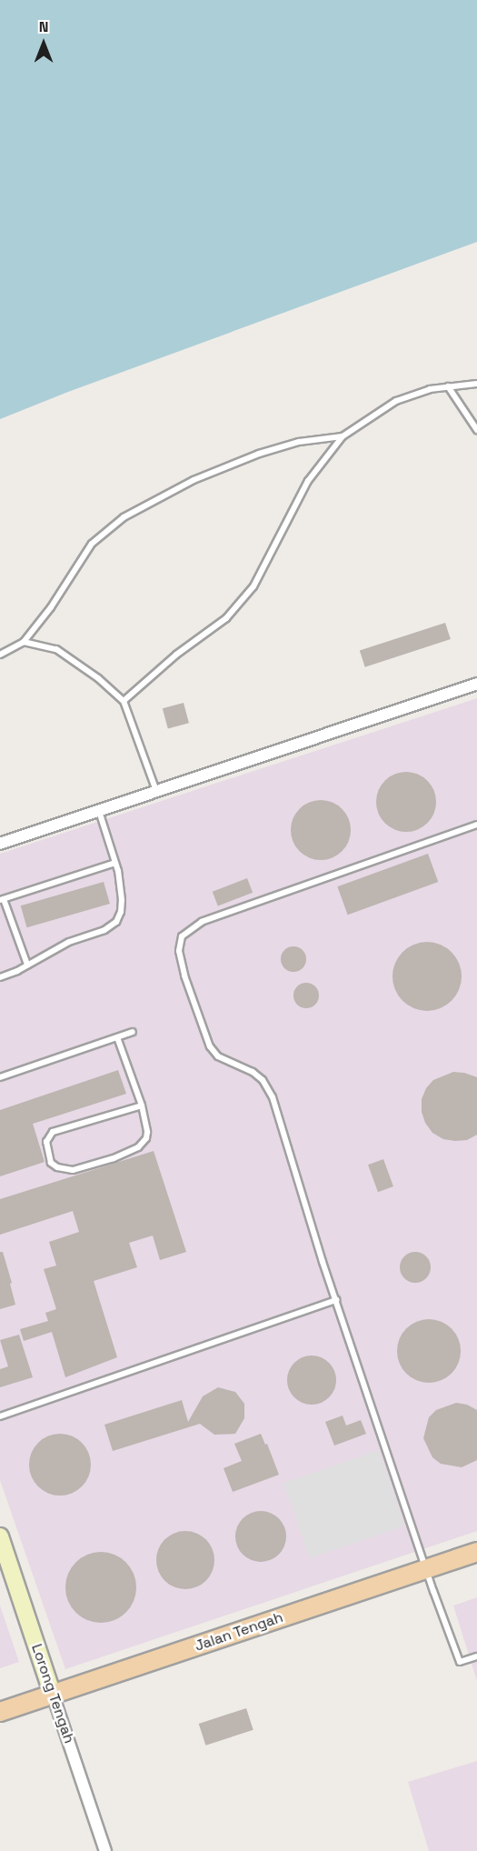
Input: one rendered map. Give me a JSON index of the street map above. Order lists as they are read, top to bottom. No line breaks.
{"streets":{"main road":["Jalan Tengah"],"street":["Lorong Tengah"]},"crossings":[["Jalan Tengah","Lorong Tengah"]],"north":"top"}
